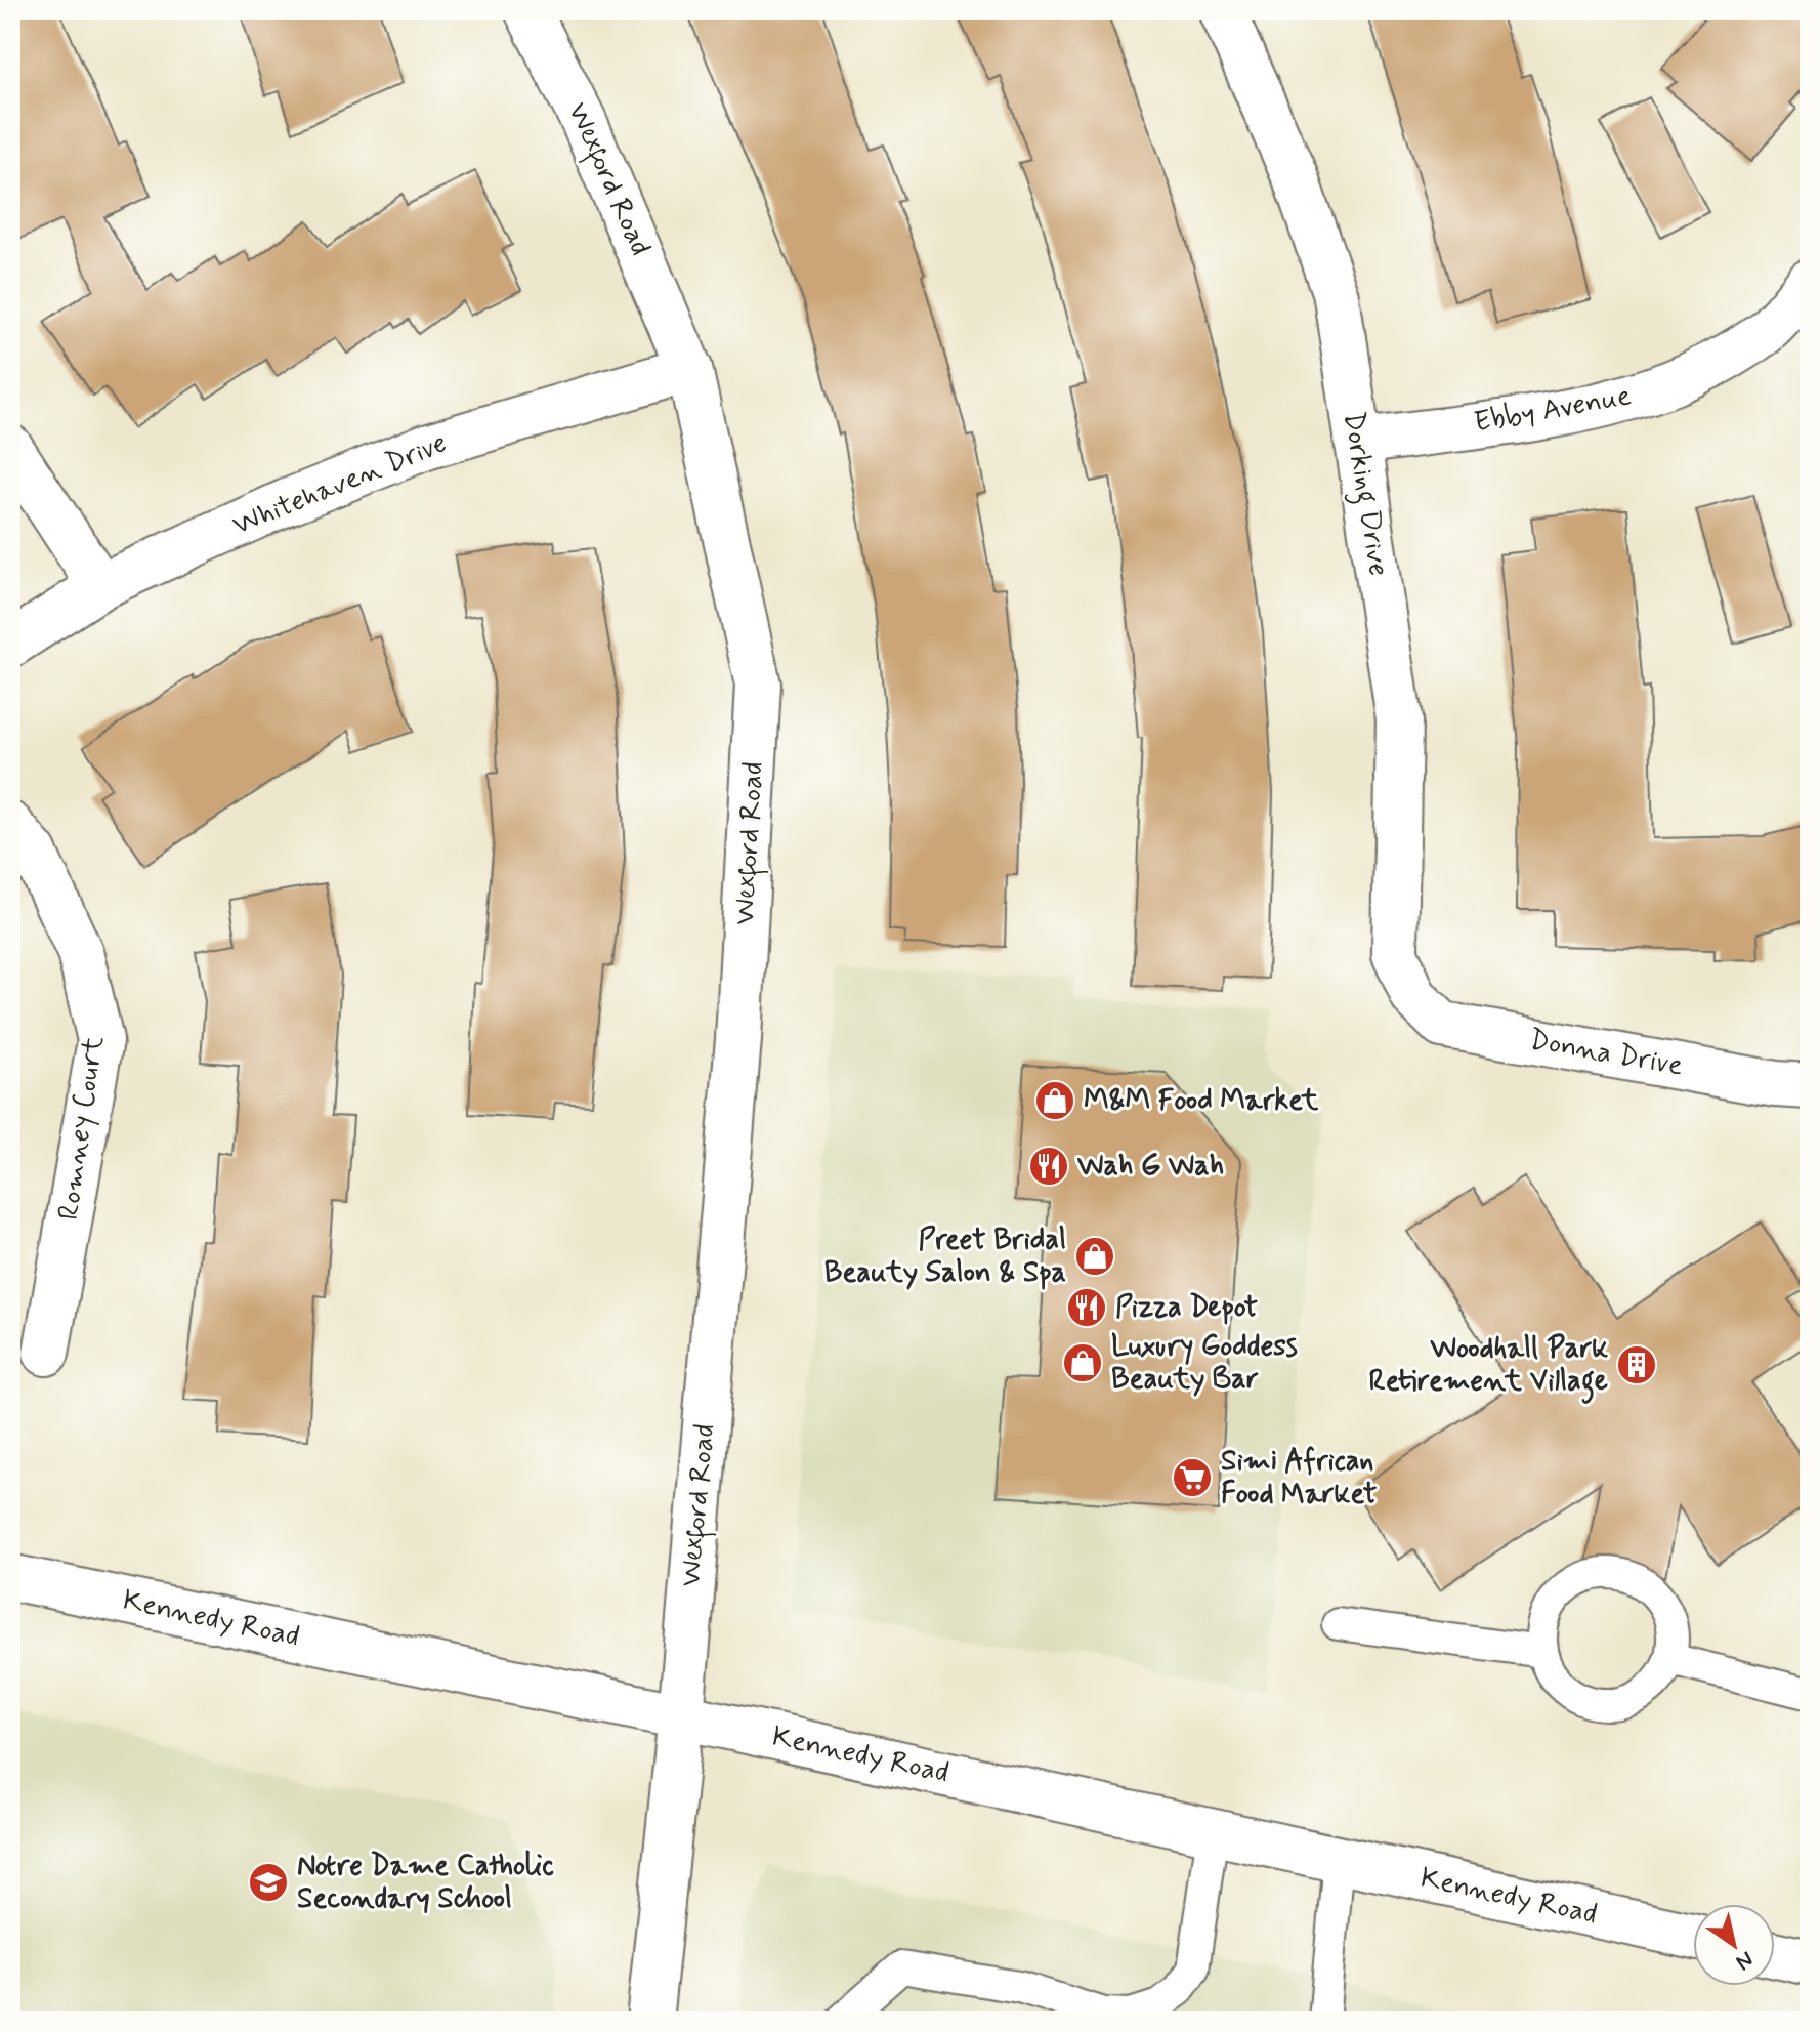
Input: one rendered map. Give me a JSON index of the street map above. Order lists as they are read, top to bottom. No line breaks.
{"streets":{"street":["Wexford Road","Ebby Avenue","Whitehaven Drive","Dorking Drive","Donna Drive","Romney Court","Kennedy Road"]},"crossings":[["Wexford Road","Whitehaven Drive"],["Wexford Road","Kennedy Road"],["Ebby Avenue","Dorking Drive"],["Dorking Drive","Donna Drive"]],"places":{"shop":["M&M Food Market","Preet Bridal Beauty Salon & Spa","Luxury Goddess Beauty Bar"],"restaurant":["Wah G Wah","Pizza Depot"],"building":["Woodhall Park Retirement Village"],"supermarket":["Simi African Food Market"],"school or university":["Notre Dame Catholic Secondary School"]},"north":"bottom right"}
